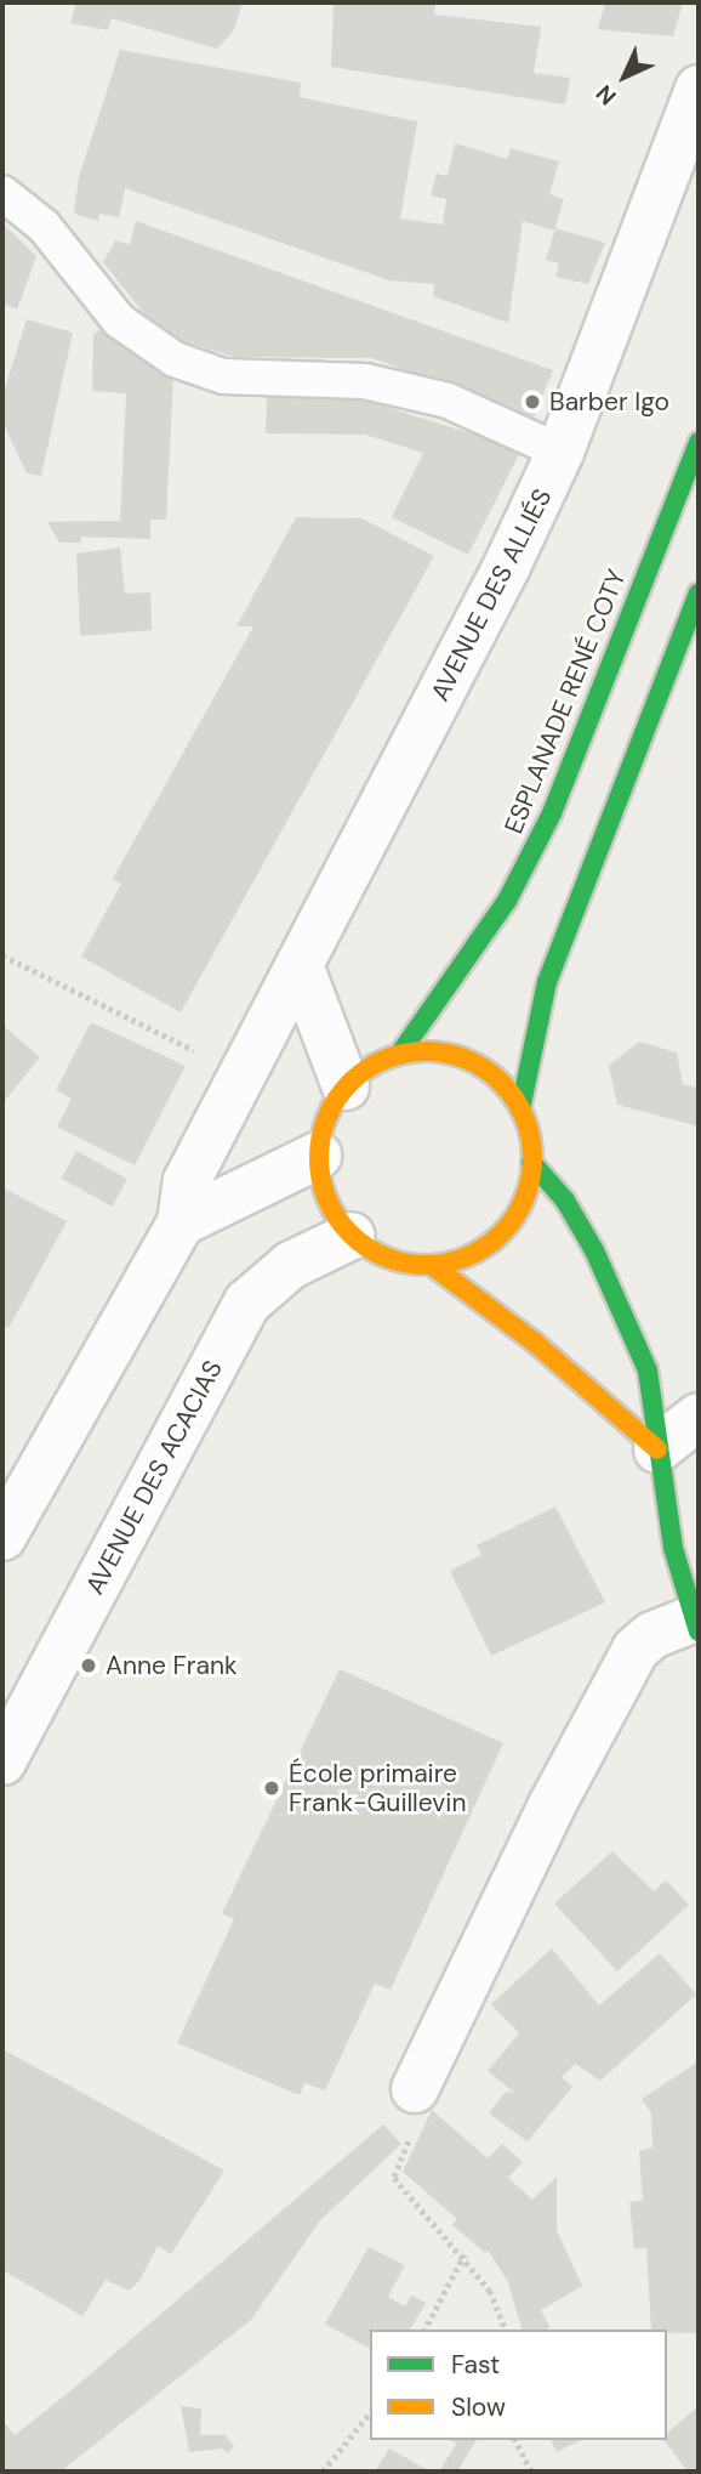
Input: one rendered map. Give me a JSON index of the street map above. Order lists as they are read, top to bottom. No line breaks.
{"streets":{"street":["AVENUE DES ALLIÉS","ESPLANADE RENÉ COTY","AVENUE DES ACACIAS"]},"crossings":[["ESPLANADE RENÉ COTY","AVENUE DES ACACIAS"]],"places":["Barber Igo","Anne Frank","École primaire Frank-Guillevin"],"legend":["Fast","Slow"],"north":"bottom left"}
